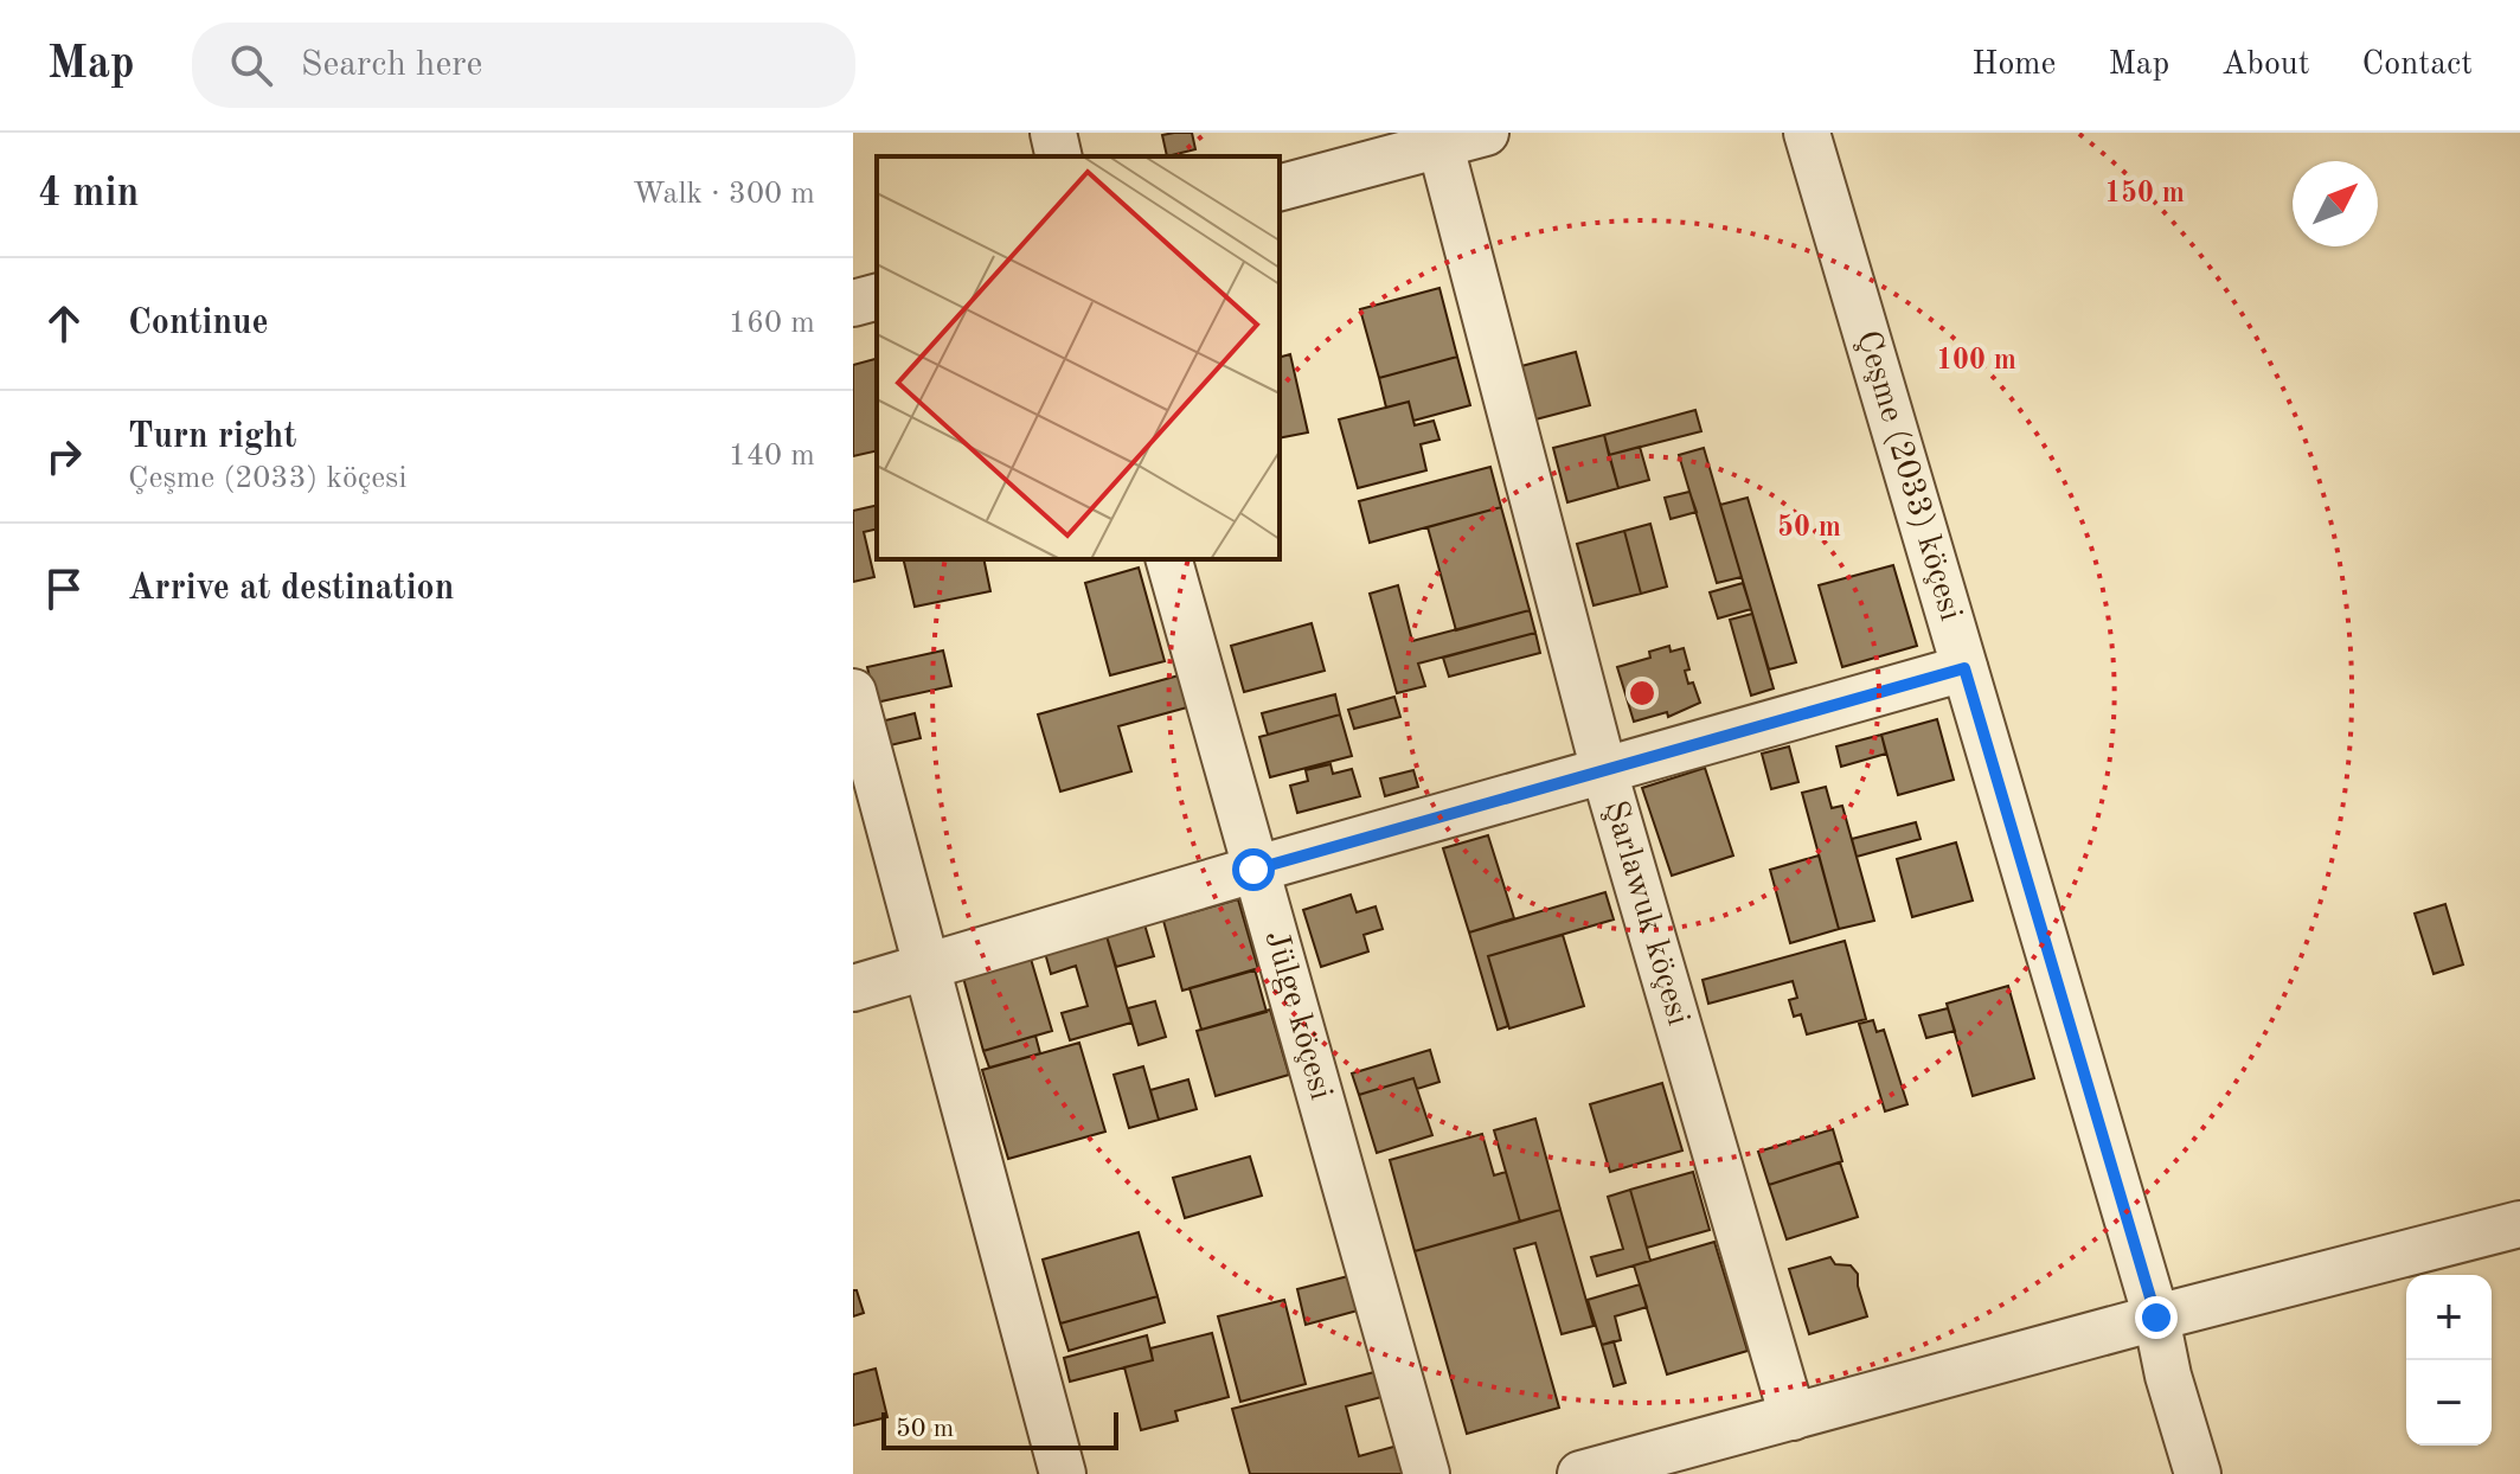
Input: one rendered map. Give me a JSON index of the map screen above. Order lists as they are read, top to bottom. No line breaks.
{"streets":{"street":["Çeşme (2033) köçesi","Şarlawuk köçesi","Jülge köçesi"]},"scale_bar":"50 m","north":"top right","page":{"header":"Map","search":"Search here","nav":["Home","Map","About","Contact"],"heading":["4 min","Walk · 300 m"],"list":[["Continue","160 m"],["Turn right","Çeşme (2033) köçesi","140 m"],"Arrive at destination"],"map_buttons":["+","−"],"scale":"50 m"},"rings":["150 m","100 m","50 m"]}
